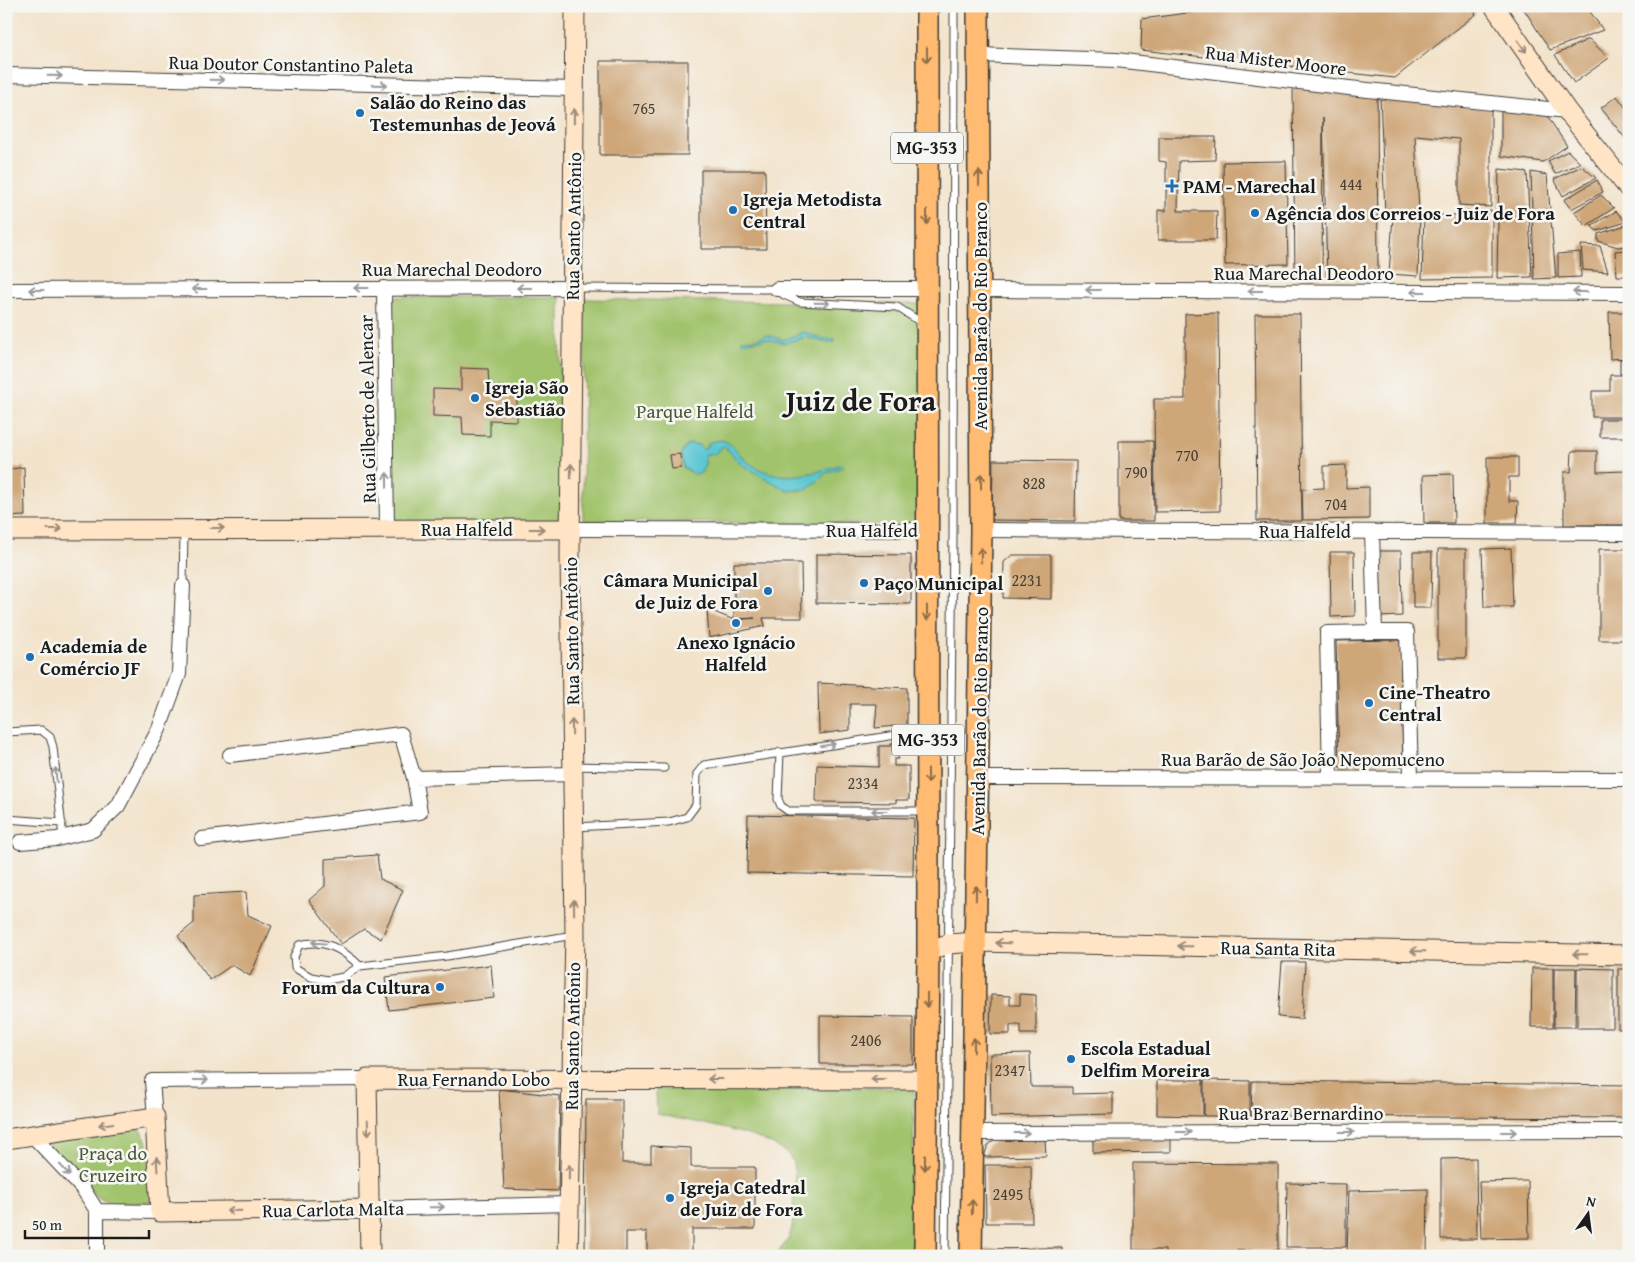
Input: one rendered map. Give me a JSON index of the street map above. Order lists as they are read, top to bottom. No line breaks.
{"streets":{"main road":["MG-353","Avenida Barão do Rio Branco"],"street":["Rua Mister Moore","Rua Doutor Constantino Paleta","Rua Santo Antônio","Rua Marechal Deodoro","Rua Gilberto de Alencar","Rua Halfeld","Rua Barão de São João Nepomuceno","Rua Santa Rita","Rua Fernando Lobo","Rua Braz Bernardino","Rua Carlota Malta"]},"crossings":[["Rua Mister Moore","Avenida Barão do Rio Branco"],["Rua Doutor Constantino Paleta","Rua Santo Antônio"],["MG-353","Rua Marechal Deodoro"],["MG-353","Rua Halfeld"],["MG-353","Rua Santa Rita"],["MG-353","Rua Fernando Lobo"],["Rua Santo Antônio","Rua Marechal Deodoro"],["Rua Santo Antônio","Rua Halfeld"],["Rua Santo Antônio","Rua Fernando Lobo"],["Rua Santo Antônio","Rua Carlota Malta"],["Rua Marechal Deodoro","Avenida Barão do Rio Branco"],["Rua Marechal Deodoro","Rua Gilberto de Alencar"],["Avenida Barão do Rio Branco","Rua Halfeld"],["Avenida Barão do Rio Branco","Rua Barão de São João Nepomuceno"],["Avenida Barão do Rio Branco","Rua Santa Rita"],["Avenida Barão do Rio Branco","Rua Braz Bernardino"],["Rua Gilberto de Alencar","Rua Halfeld"],["Rua Fernando Lobo","Rua Carlota Malta"]],"one_way":["Rua Doutor Constantino Paleta","Rua Santo Antônio","Rua Marechal Deodoro","Rua Gilberto de Alencar","Rua Halfeld","Rua Santa Rita","Rua Braz Bernardino"],"districts":["Juiz de Fora"],"parks":["Parque Halfeld","Praça do Cruzeiro"],"places":{"other":["Salão do Reino das Testemunhas de Jeová","Igreja Metodista Central","Agência dos Correios - Juiz de Fora","Igreja São Sebastião","Paço Municipal","Câmara Municipal de Juiz de Fora","Anexo Ignácio Halfeld","Academia de Comércio JF","Cine-Theatro Central","Forum da Cultura","Escola Estadual Delfim Moreira","Igreja Catedral de Juiz de Fora"],"health":["PAM - Marechal"]},"house_numbers":["765","444","770","790","828","704","2231","2334","2406","2347","2495"],"scale_bar":"50 m","north":"top"}
